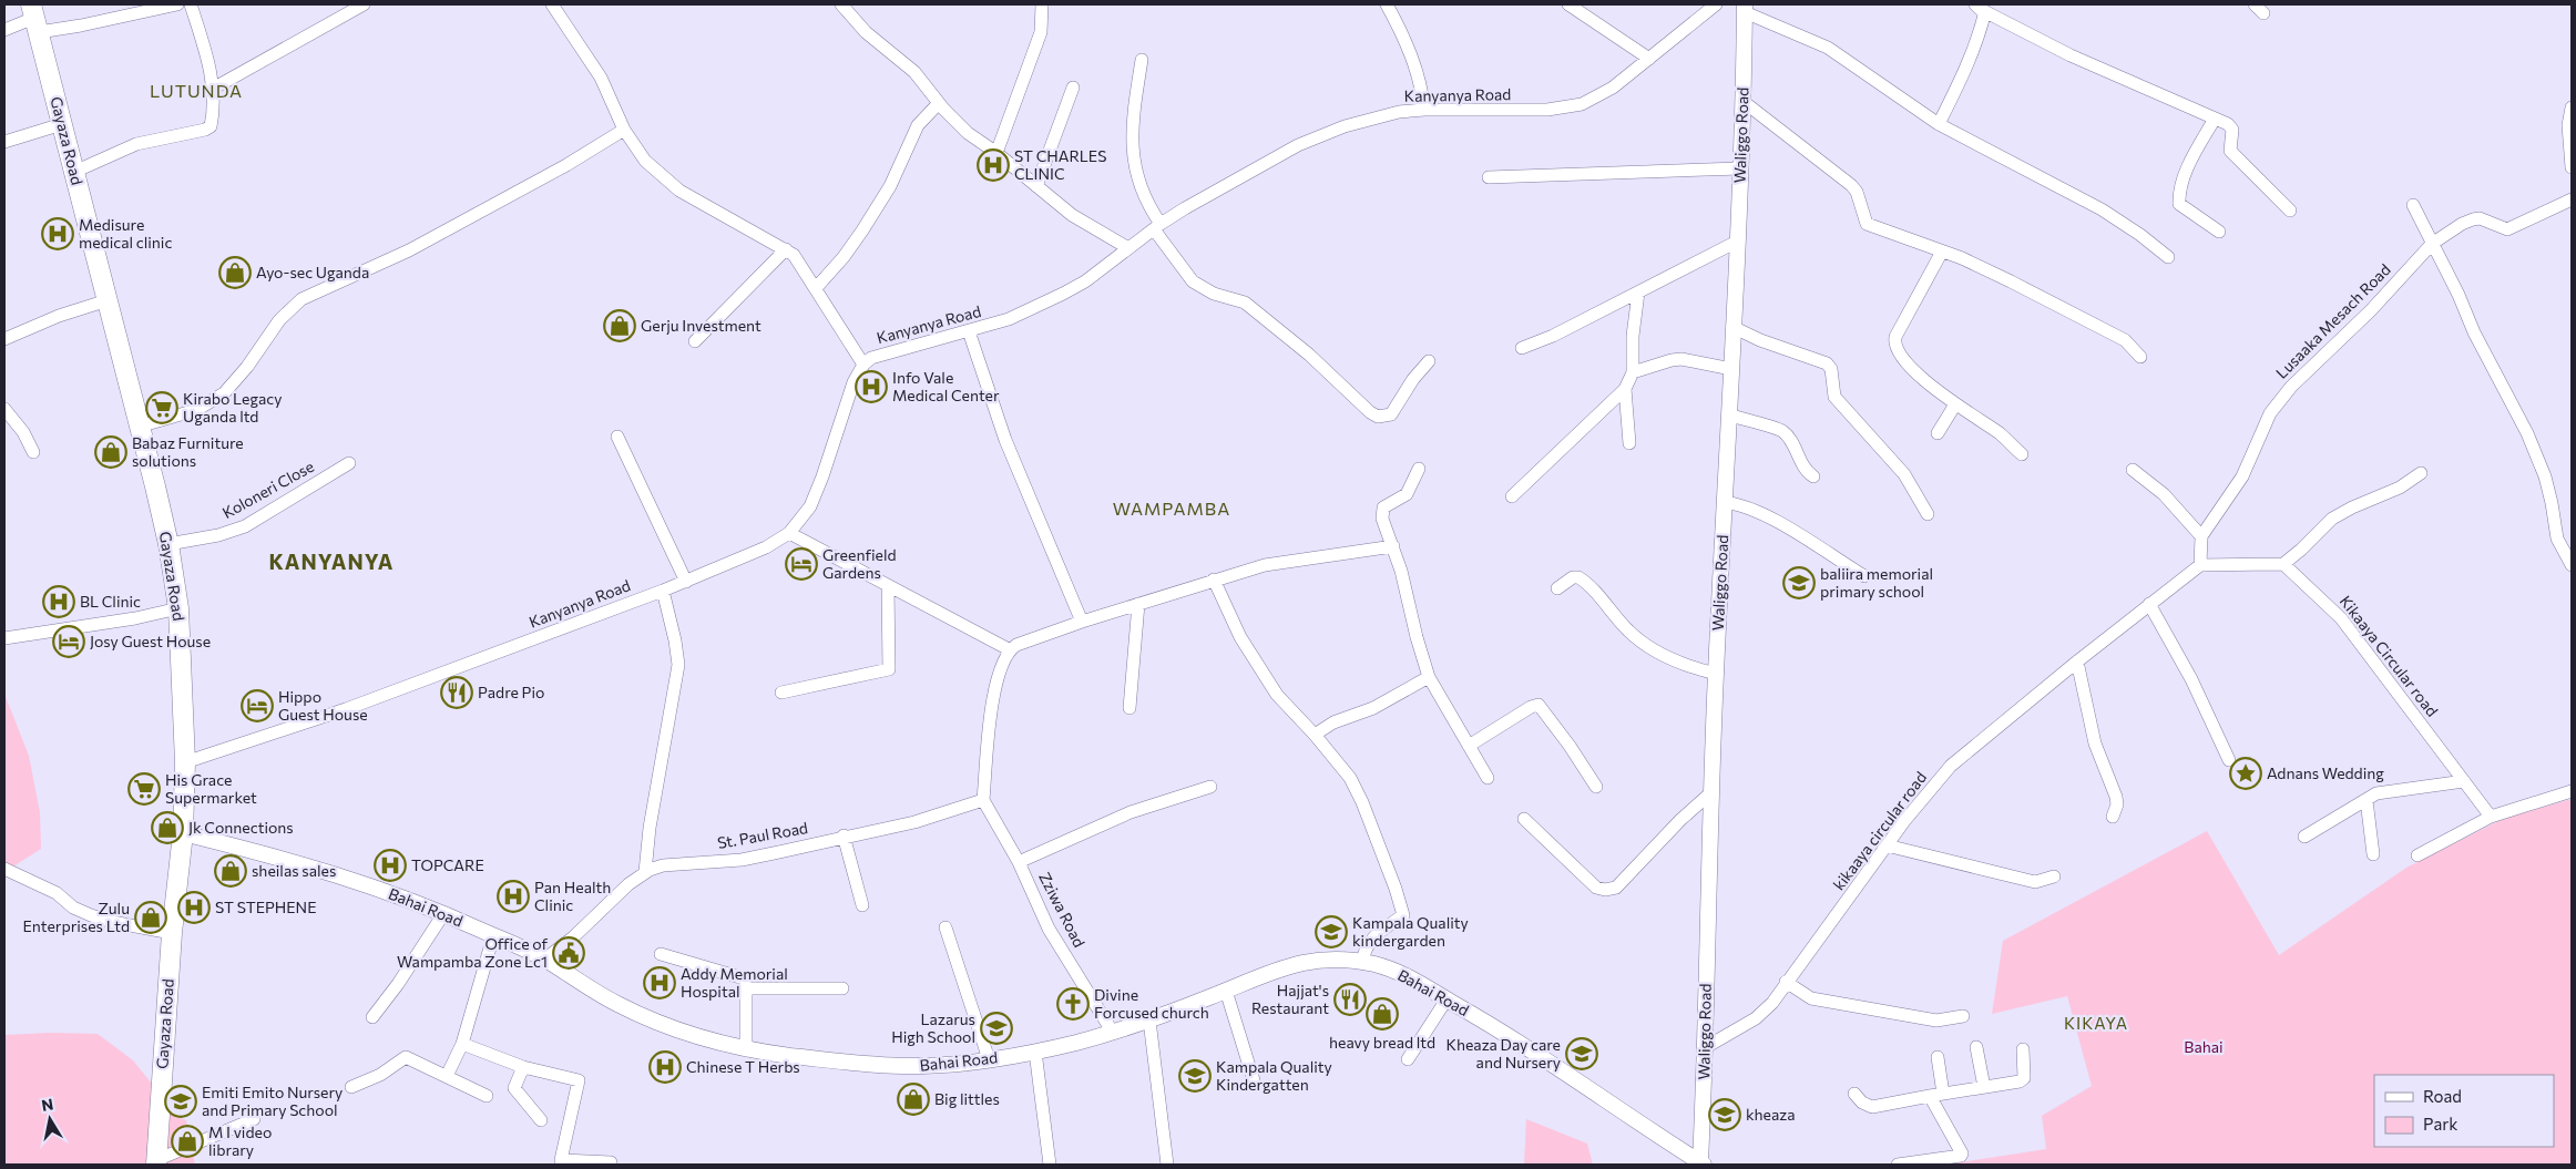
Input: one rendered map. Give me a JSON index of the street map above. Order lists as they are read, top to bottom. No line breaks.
{"streets":{"main road":["Gayaza Road"],"street":["Kanyanya Road","Waliggo Road","Lusaaka Mesach Road","Koloneri Close","Kikaaya Circular road","kikaaya circular road","St. Paul Road","Bahai Road","Zziwa Road"]},"crossings":[["Kanyanya Road","Gayaza Road"],["Waliggo Road","kikaaya circular road"],["Waliggo Road","Bahai Road"],["Gayaza Road","Koloneri Close"],["Gayaza Road","Bahai Road"],["St. Paul Road","Bahai Road"],["St. Paul Road","Zziwa Road"],["Bahai Road","Zziwa Road"]],"districts":["LUTUNDA","WAMPAMBA","KANYANYA","KIKAYA"],"parks":["Bahai"],"places":{"hospital":["ST CHARLES CLINIC","Medisure medical clinic","Info Vale Medical Center","BL Clinic","TOPCARE","Pan Health Clinic","ST STEPHENE","Addy Memorial Hospital","Chinese T Herbs"],"shop":["Ayo-sec Uganda","Gerju Investment","Babaz Furniture solutions","Jk Connections","sheilas sales","Zulu Enterprises Ltd","heavy bread ltd","Big littles","M I video library"],"supermarket":["Kirabo Legacy Uganda ltd","His Grace Supermarket"],"hotel":["Greenfield Gardens","Josy Guest House","Hippo Guest House"],"school or university":["baliira memorial primary school","Kampala Quality kindergarden","Lazarus High School","Kheaza Day care and Nursery","Kampala Quality Kindergatten","Emiti Emito Nursery and Primary School","kheaza"],"restaurant":["Padre Pio","Hajjat's Restaurant"],"place":["Adnans Wedding"],"public building":["Office of Wampamba Zone Lc1"],"church":["Divine Forcused church"]},"legend":["Road","Park"],"north":"top"}
